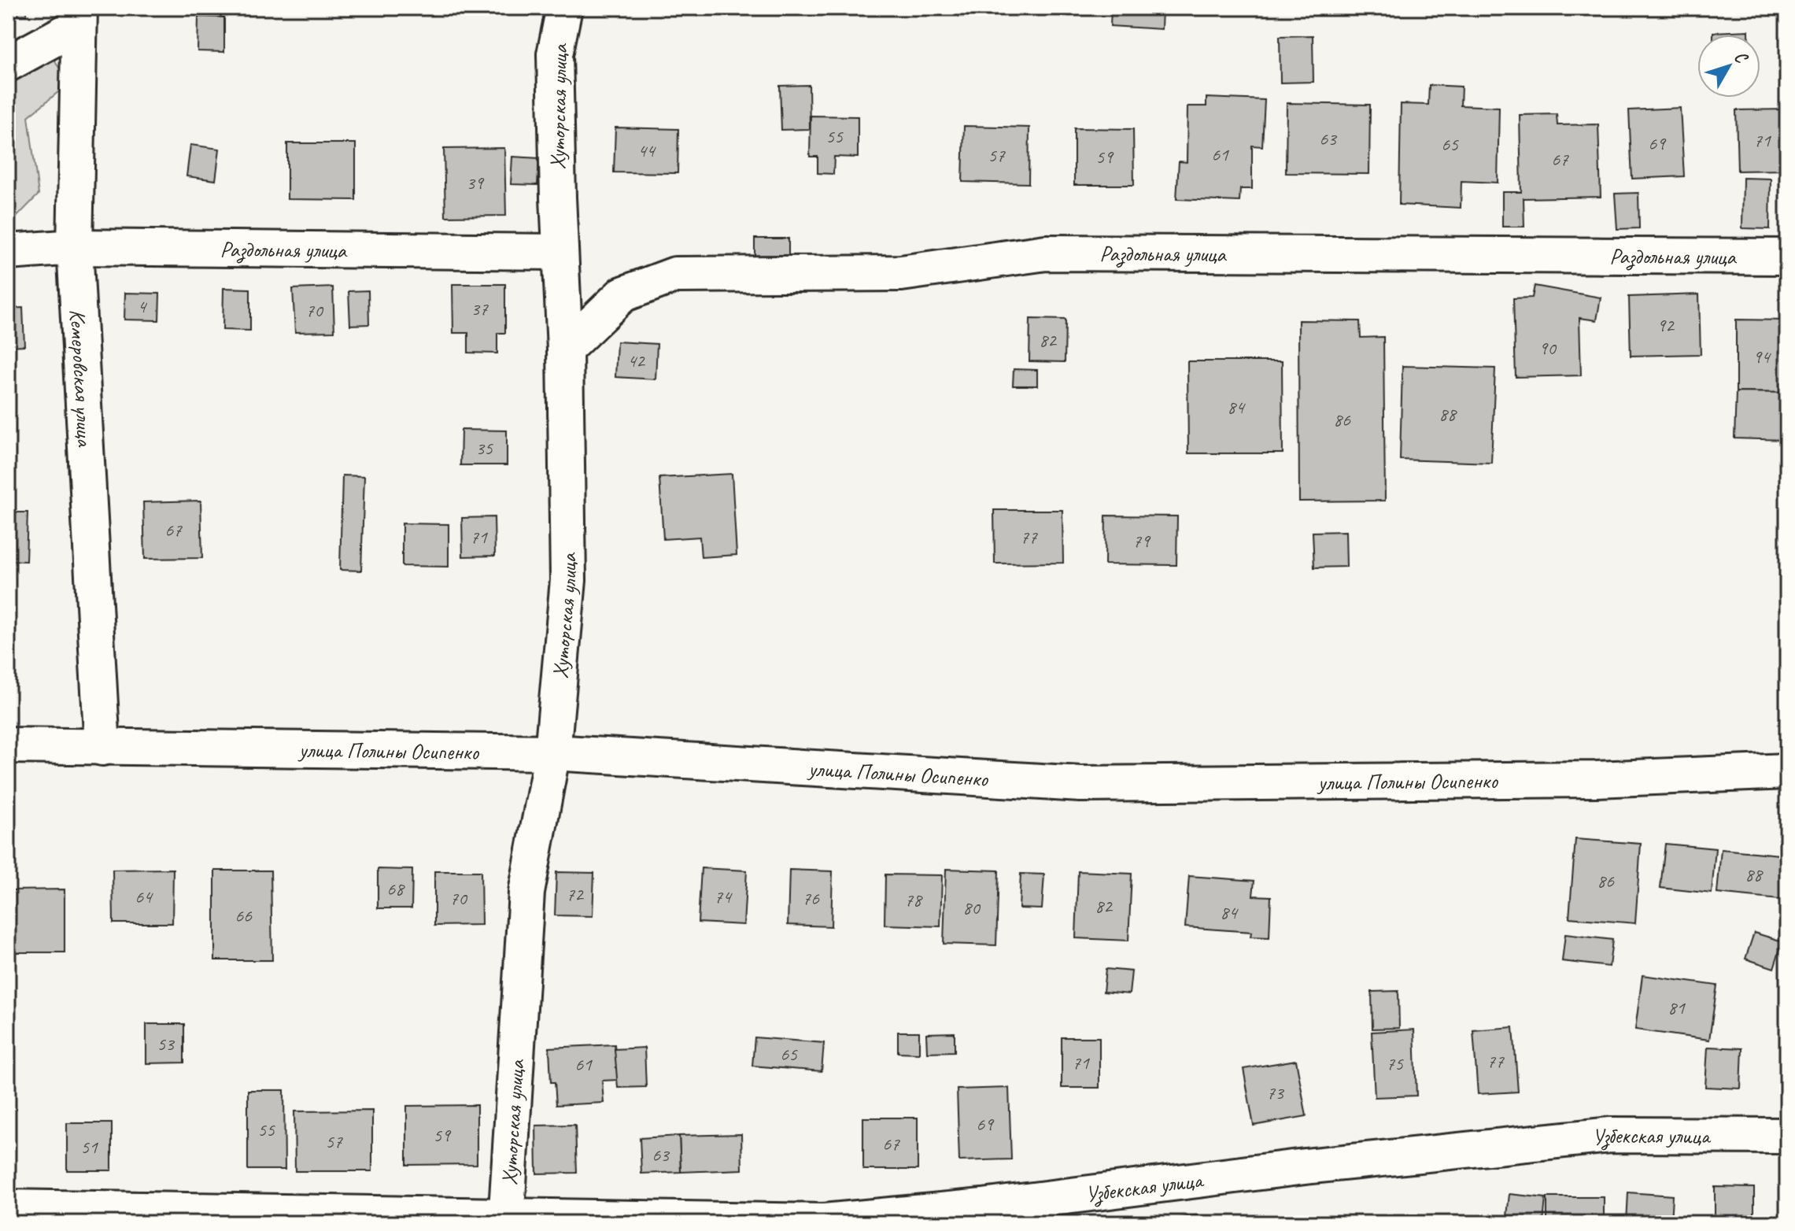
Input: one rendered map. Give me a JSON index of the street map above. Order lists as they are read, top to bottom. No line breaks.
{"streets":{"street":["Хуторская улица","Раздольная улица","Кемеровская улица","улица Полины Осипенко","Узбекская улица"]},"crossings":[["Хуторская улица","Раздольная улица"],["Хуторская улица","улица Полины Осипенко"],["Хуторская улица","Узбекская улица"],["Раздольная улица","Кемеровская улица"],["Кемеровская улица","улица Полины Осипенко"]],"house_numbers":["55","63","71","69","65","44","61","57","59","67","39","4","37","70","92","82","90","94","42","84","88","86","35","67","71","77","79","88","86","68","72","64","74","70","76","78","82","80","84","66","81","53","65","77","71","75","61","73","69","55","59","57","67","51","63"],"north":"top right"}
